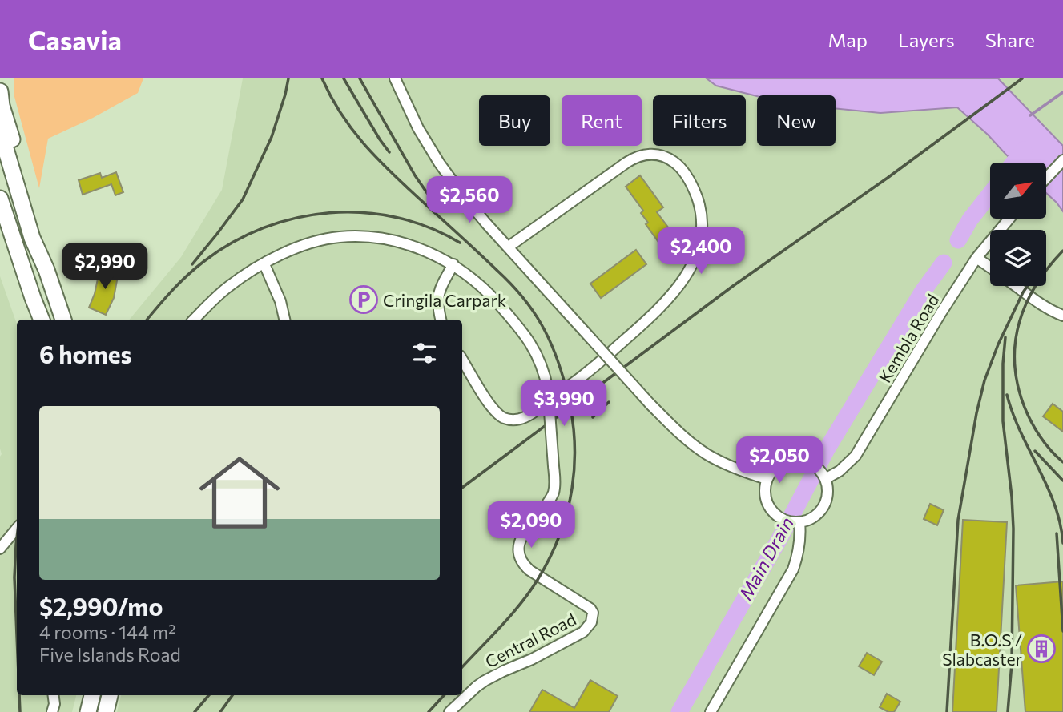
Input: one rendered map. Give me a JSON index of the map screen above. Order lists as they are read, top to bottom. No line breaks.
{"streets":{"street":["Kembla Road","Central Road"]},"water":["Main Drain"],"places":{"parking":["Cringila Carpark"],"building":["B.O.S / Slabcaster"]},"north":"top right","page":{"header":"Casavia","nav":["Map","Layers","Share"],"chip":["Buy","Rent","Filters","New"],"price":["$2,560","$2,400","$2,990","$3,990","$2,050","$2,090"],"heading":"6 homes","list":[{"name":"$2,990/mo","note":"4 rooms · 144 m² · Five Islands Road"}]}}
